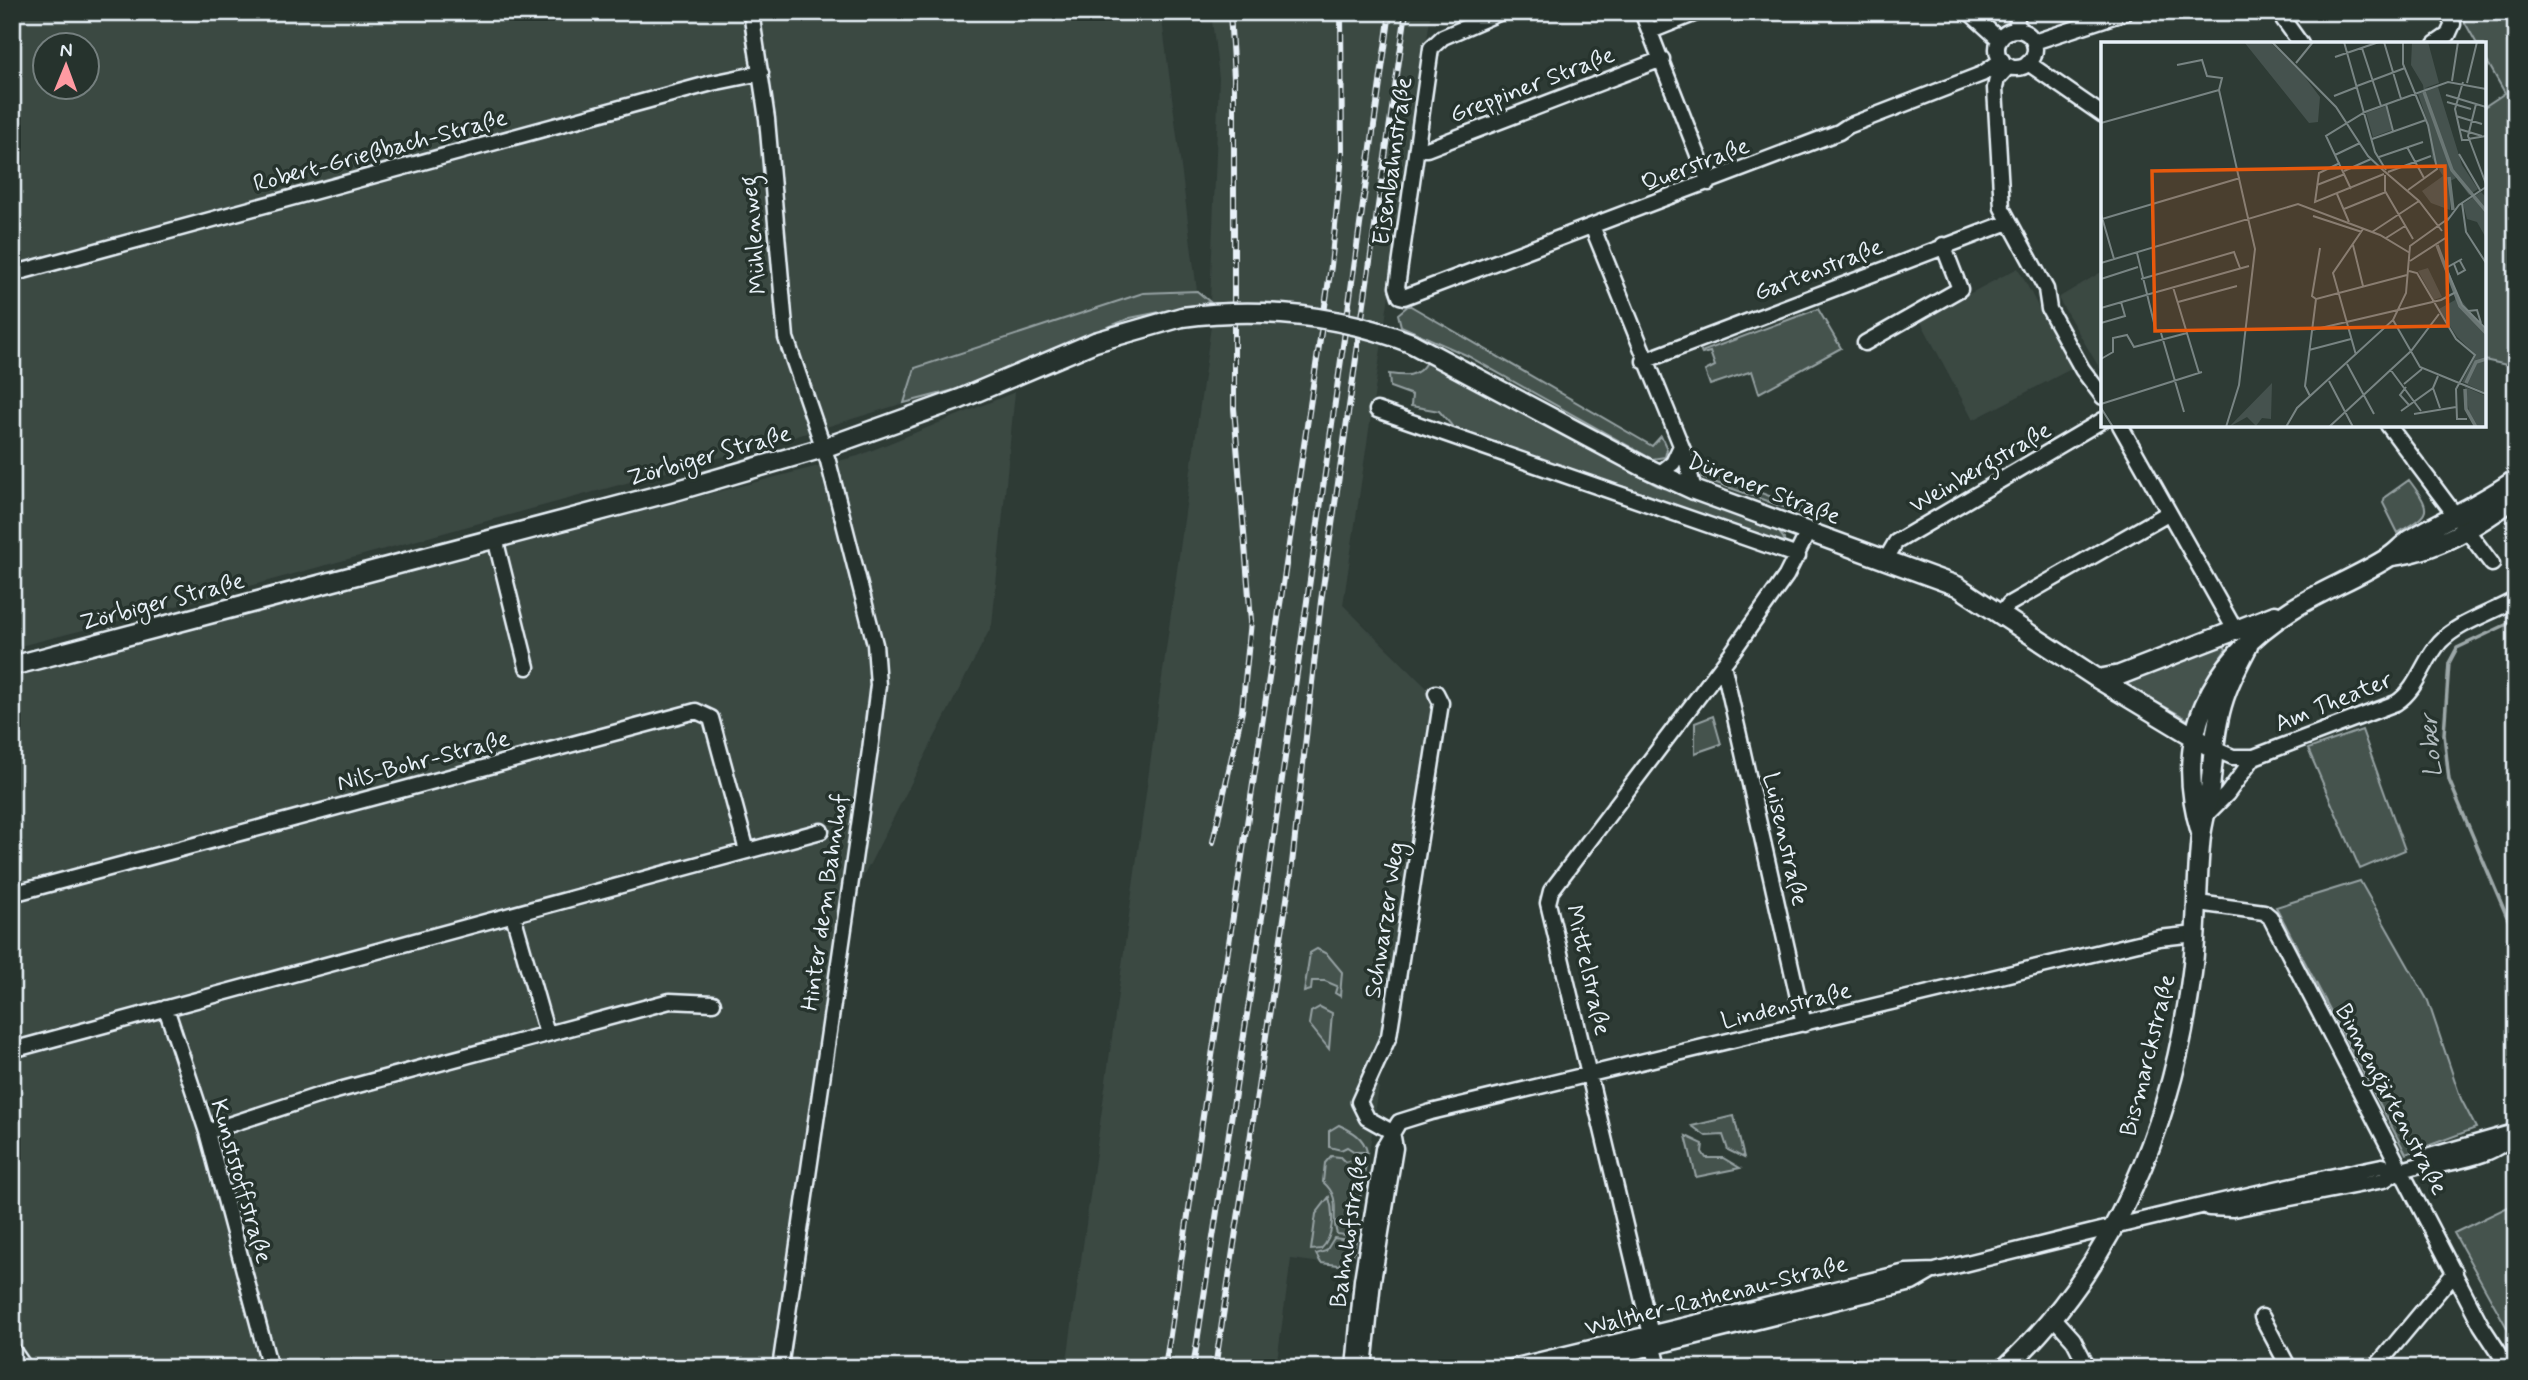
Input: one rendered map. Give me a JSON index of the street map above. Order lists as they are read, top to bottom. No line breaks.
{"streets":{"main road":["Zörbiger Straße","Dürener Straße","Bismarckstraße"],"street":["Greppiner Straße","Robert-Grießbach-Straße","Eisenbahnstraße","Querstraße","Mühlenweg","Gartenstraße","Weinbergstraße","Am Theater","Nils-Bohr-Straße","Luisenstraße","Hinter dem Bahnhof","Schwarzer Weg","Mittelstraße","Lindenstraße","Binnengärtenstraße","Kunststoffstraße","Bahnhofstraße","Walther-Rathenau-Straße"]},"crossings":[["Greppiner Straße","Eisenbahnstraße"],["Robert-Grießbach-Straße","Mühlenweg"],["Eisenbahnstraße","Querstraße"],["Mühlenweg","Zörbiger Straße"],["Mühlenweg","Hinter dem Bahnhof"],["Zörbiger Straße","Dürener Straße"],["Zörbiger Straße","Hinter dem Bahnhof"],["Weinbergstraße","Dürener Straße"],["Dürener Straße","Am Theater"],["Dürener Straße","Mittelstraße"],["Dürener Straße","Bismarckstraße"],["Am Theater","Bismarckstraße"],["Luisenstraße","Mittelstraße"],["Luisenstraße","Lindenstraße"],["Schwarzer Weg","Lindenstraße"],["Schwarzer Weg","Bahnhofstraße"],["Mittelstraße","Lindenstraße"],["Mittelstraße","Walther-Rathenau-Straße"],["Lindenstraße","Bismarckstraße"],["Lindenstraße","Bahnhofstraße"],["Bismarckstraße","Binnengärtenstraße"],["Bismarckstraße","Walther-Rathenau-Straße"],["Binnengärtenstraße","Walther-Rathenau-Straße"]],"water":["Lober"],"north":"top"}
